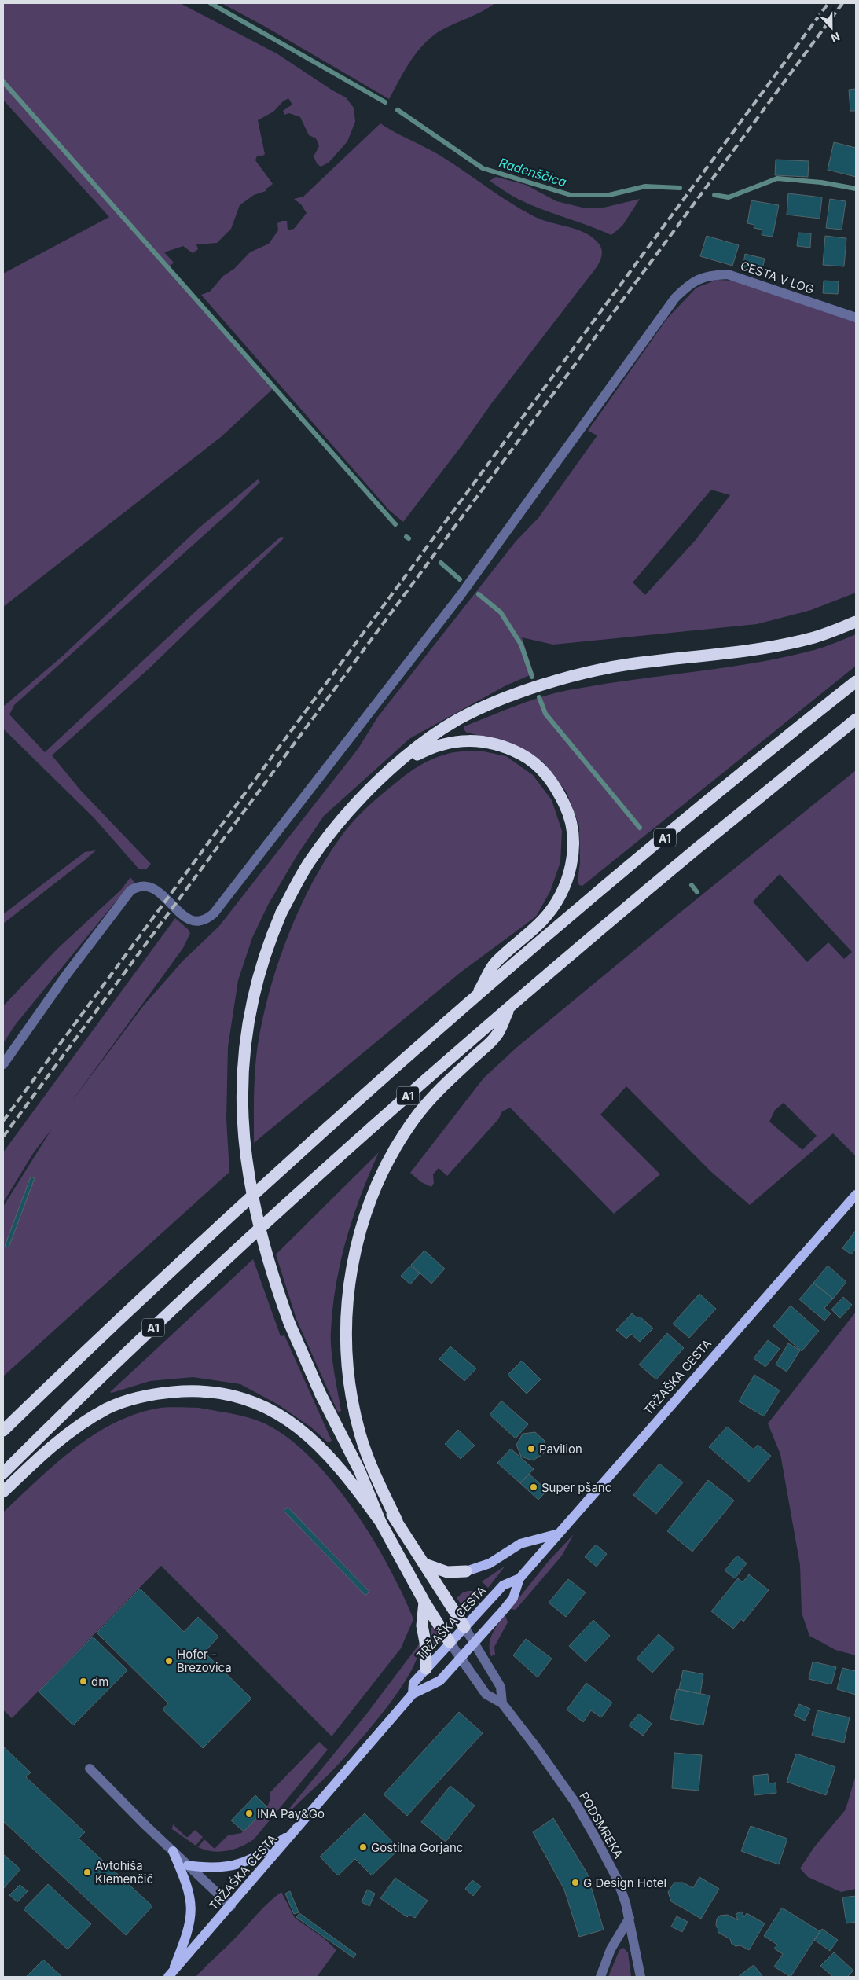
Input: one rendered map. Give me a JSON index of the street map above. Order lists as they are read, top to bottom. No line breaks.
{"streets":{"highway":["A1"],"main road":["TRŽAŠKA CESTA"],"street":["CESTA V LOG","PODSMREKA"]},"crossings":[["TRŽAŠKA CESTA","PODSMREKA"]],"water":["Radenščica"],"places":["Pavilion","Super pšanc","Hofer - Brezovica","dm","INA Pay&Go","Gostilna Gorjanc","Avtohiša Klemenčič","G Design Hotel"],"north":"bottom"}
